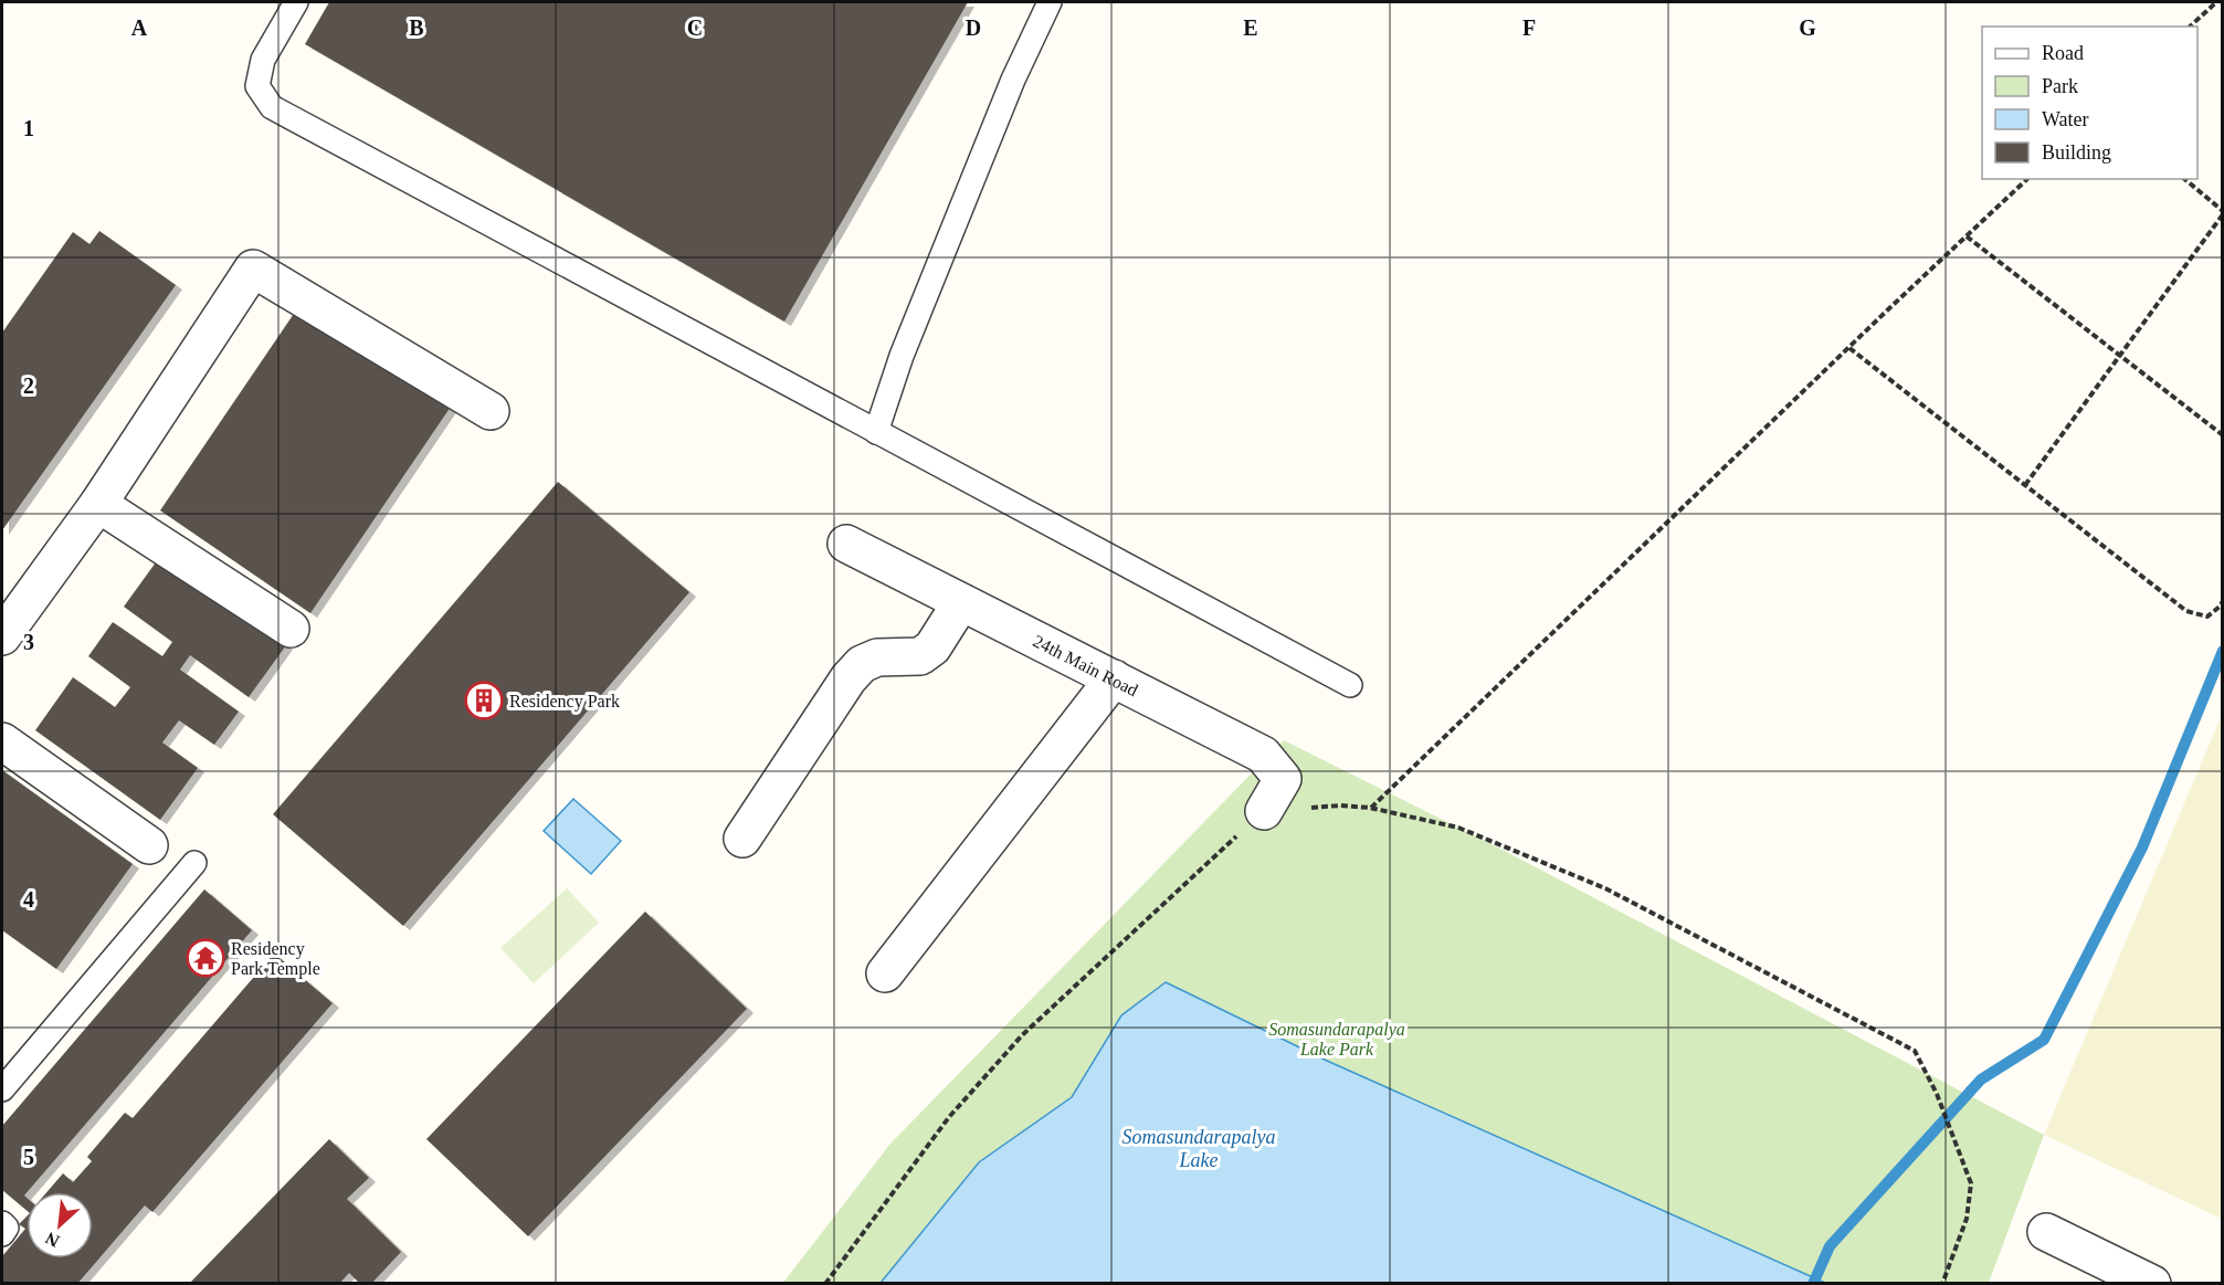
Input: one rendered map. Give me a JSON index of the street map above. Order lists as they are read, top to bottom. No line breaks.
{"streets":{"street":["24th Main Road"]},"water":["Somasundarapalya Lake"],"parks":["Somasundarapalya Lake Park"],"places":{"building":["Residency Park"],"temple":["Residency Park Temple"]},"legend":["Road","Park","Water","Building"],"north":"bottom left","grid":{"columns":["A","B","C","D","E","F","G"],"rows":["1","2","3","4","5"]}}
